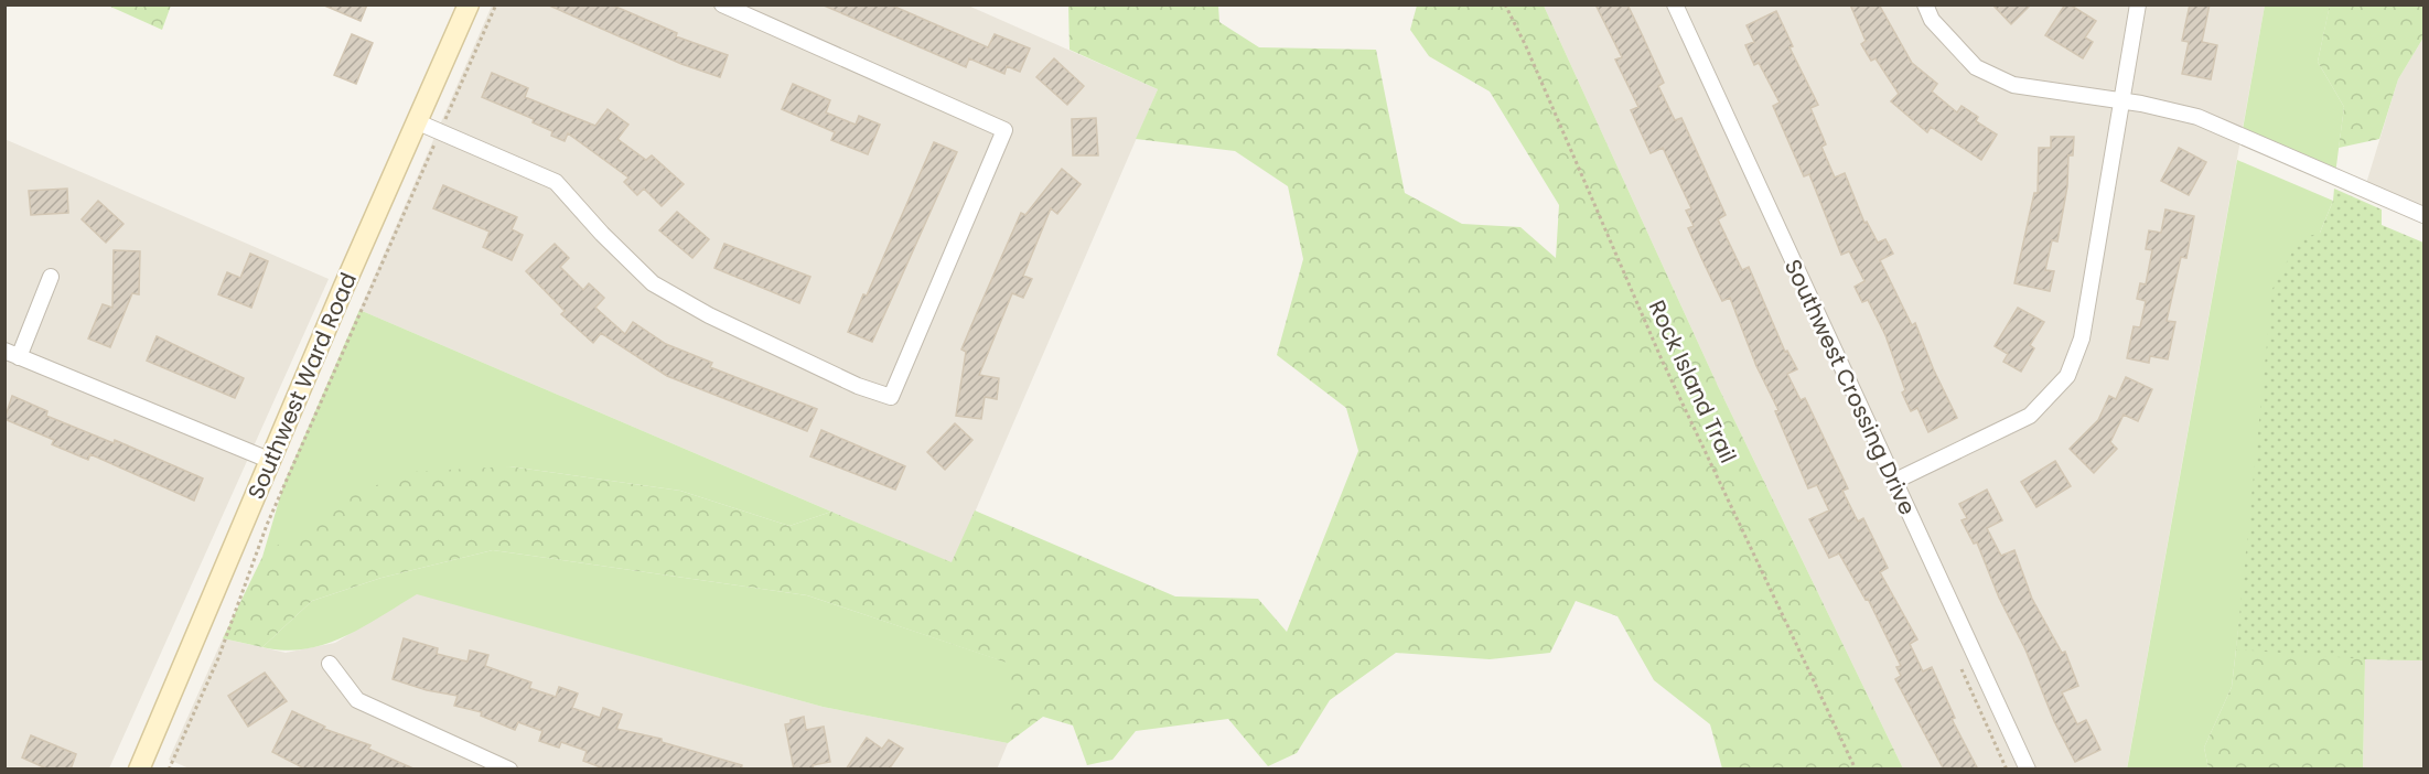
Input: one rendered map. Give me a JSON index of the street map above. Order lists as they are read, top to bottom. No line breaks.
{"streets":{"main road":["Southwest Ward Road"],"street":["Southwest Crossing Drive"],"path":["Rock Island Trail"]}}
